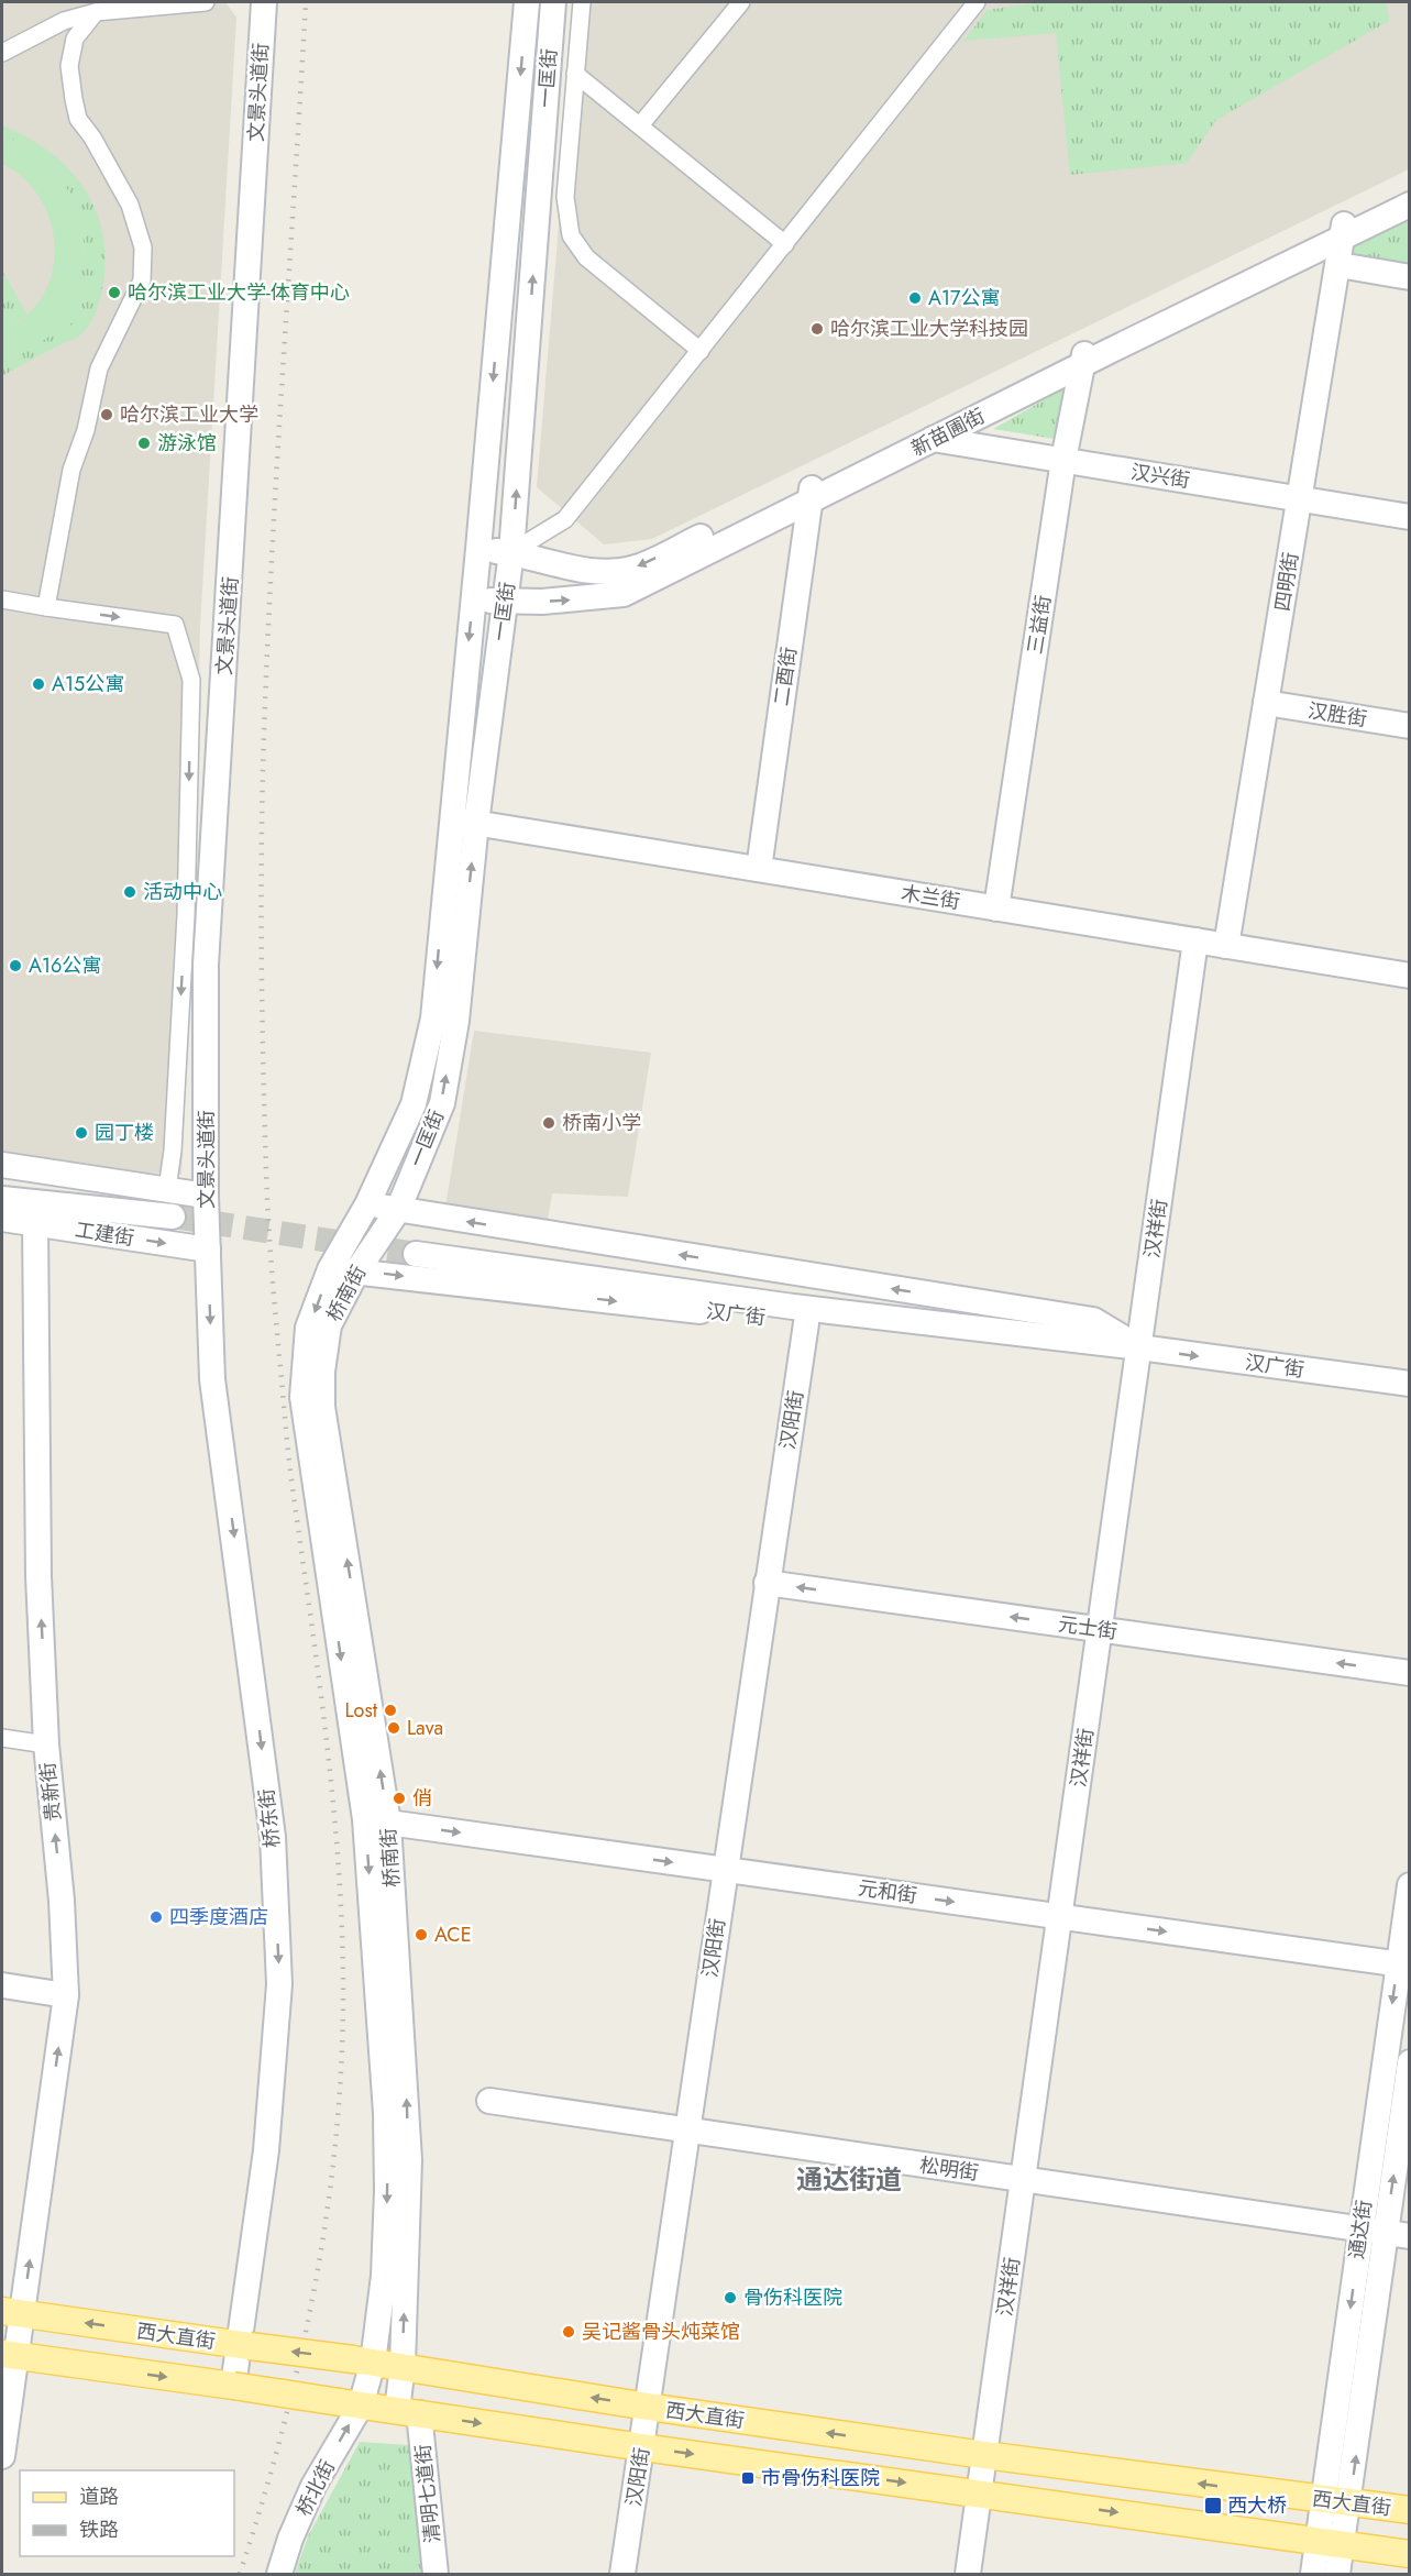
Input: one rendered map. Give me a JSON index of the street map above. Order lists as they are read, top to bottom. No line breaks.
{"streets":{"main road":["西大直街"],"street":["一匡街","文景头道街","新苗圃街","汉兴街","四明街","三益街","二酉街","汉胜街","木兰街","汉祥街","工建街","桥南街","汉广街","汉阳街","元士街","贵新街","桥东街","元和街","松明街","通达街","桥北街","清明七道街"]},"crossings":[["一匡街","新苗圃街"],["一匡街","木兰街"],["一匡街","桥南街"],["一匡街","汉广街"],["文景头道街","工建街"],["文景头道街","桥东街"],["新苗圃街","汉兴街"],["新苗圃街","四明街"],["新苗圃街","三益街"],["新苗圃街","二酉街"],["汉兴街","四明街"],["汉兴街","三益街"],["四明街","汉胜街"],["四明街","木兰街"],["三益街","木兰街"],["二酉街","木兰街"],["木兰街","汉祥街"],["汉祥街","汉广街"],["汉祥街","元士街"],["汉祥街","元和街"],["汉祥街","松明街"],["汉祥街","西大直街"],["工建街","贵新街"],["工建街","桥东街"],["桥南街","汉广街"],["桥南街","元和街"],["桥南街","西大直街"],["桥南街","桥北街"],["桥南街","清明七道街"],["汉广街","汉阳街"],["汉阳街","元士街"],["汉阳街","元和街"],["汉阳街","松明街"],["汉阳街","西大直街"],["贵新街","西大直街"],["桥东街","西大直街"],["元和街","通达街"],["松明街","通达街"],["通达街","西大直街"],["西大直街","桥北街"],["西大直街","清明七道街"]],"one_way":["元士街","贵新街","桥东街","元和街","桥北街"],"districts":["通达街道"],"places":{"other":["哈尔滨工业大学-体育中心","A17公寓","哈尔滨工业大学科技园","哈尔滨工业大学","游泳馆","A15公寓","活动中心","A16公寓","桥南小学","园丁楼","Lost","Lava","俏","四季度酒店","ACE","骨伤科医院","吴记酱骨头炖菜馆"],"transit":["市骨伤科医院","西大桥"]},"legend":["道路","铁路"]}
